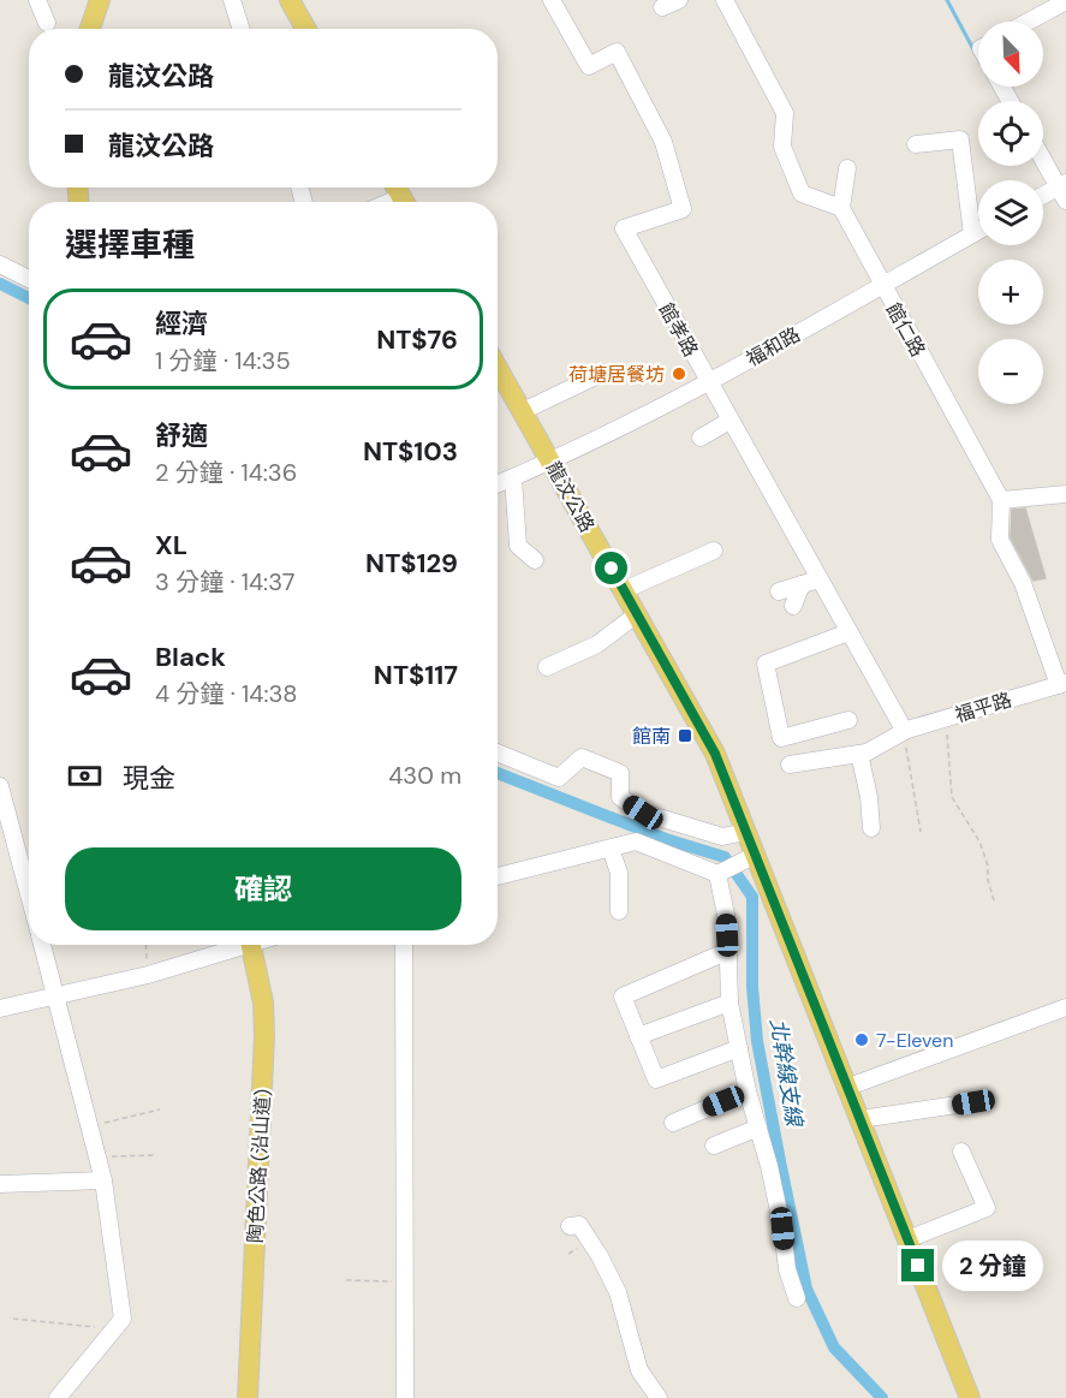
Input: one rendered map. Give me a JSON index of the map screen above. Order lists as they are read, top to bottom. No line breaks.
{"streets":{"main road":["龍汶公路","陶色公路 (沿山道)"],"street":["館孝路","館仁路","福和路","福平路"]},"crossings":[["館孝路","福和路"],["館孝路","福平路"],["館仁路","福和路"],["福和路","龍汶公路"]],"water":["北幹線支線"],"places":{"other":["荷塘居餐坊","7-Eleven"],"transit":["館南"]},"north":"bottom right","page":{"map_buttons":["+","−"],"banner":["龍汶公路","龍汶公路"],"heading":"選擇車種","list":[{"name":"經濟","note":"1 分鐘 · 14:35","value":"NT$76"},{"name":"舒適","note":"2 分鐘 · 14:36","value":"NT$103"},{"name":"XL","note":"3 分鐘 · 14:37","value":"NT$129"},{"name":"Black","note":"4 分鐘 · 14:38","value":"NT$117"}],"pay":["現金","430 m"],"buttons":"確認","bubble":"2 分鐘"}}
